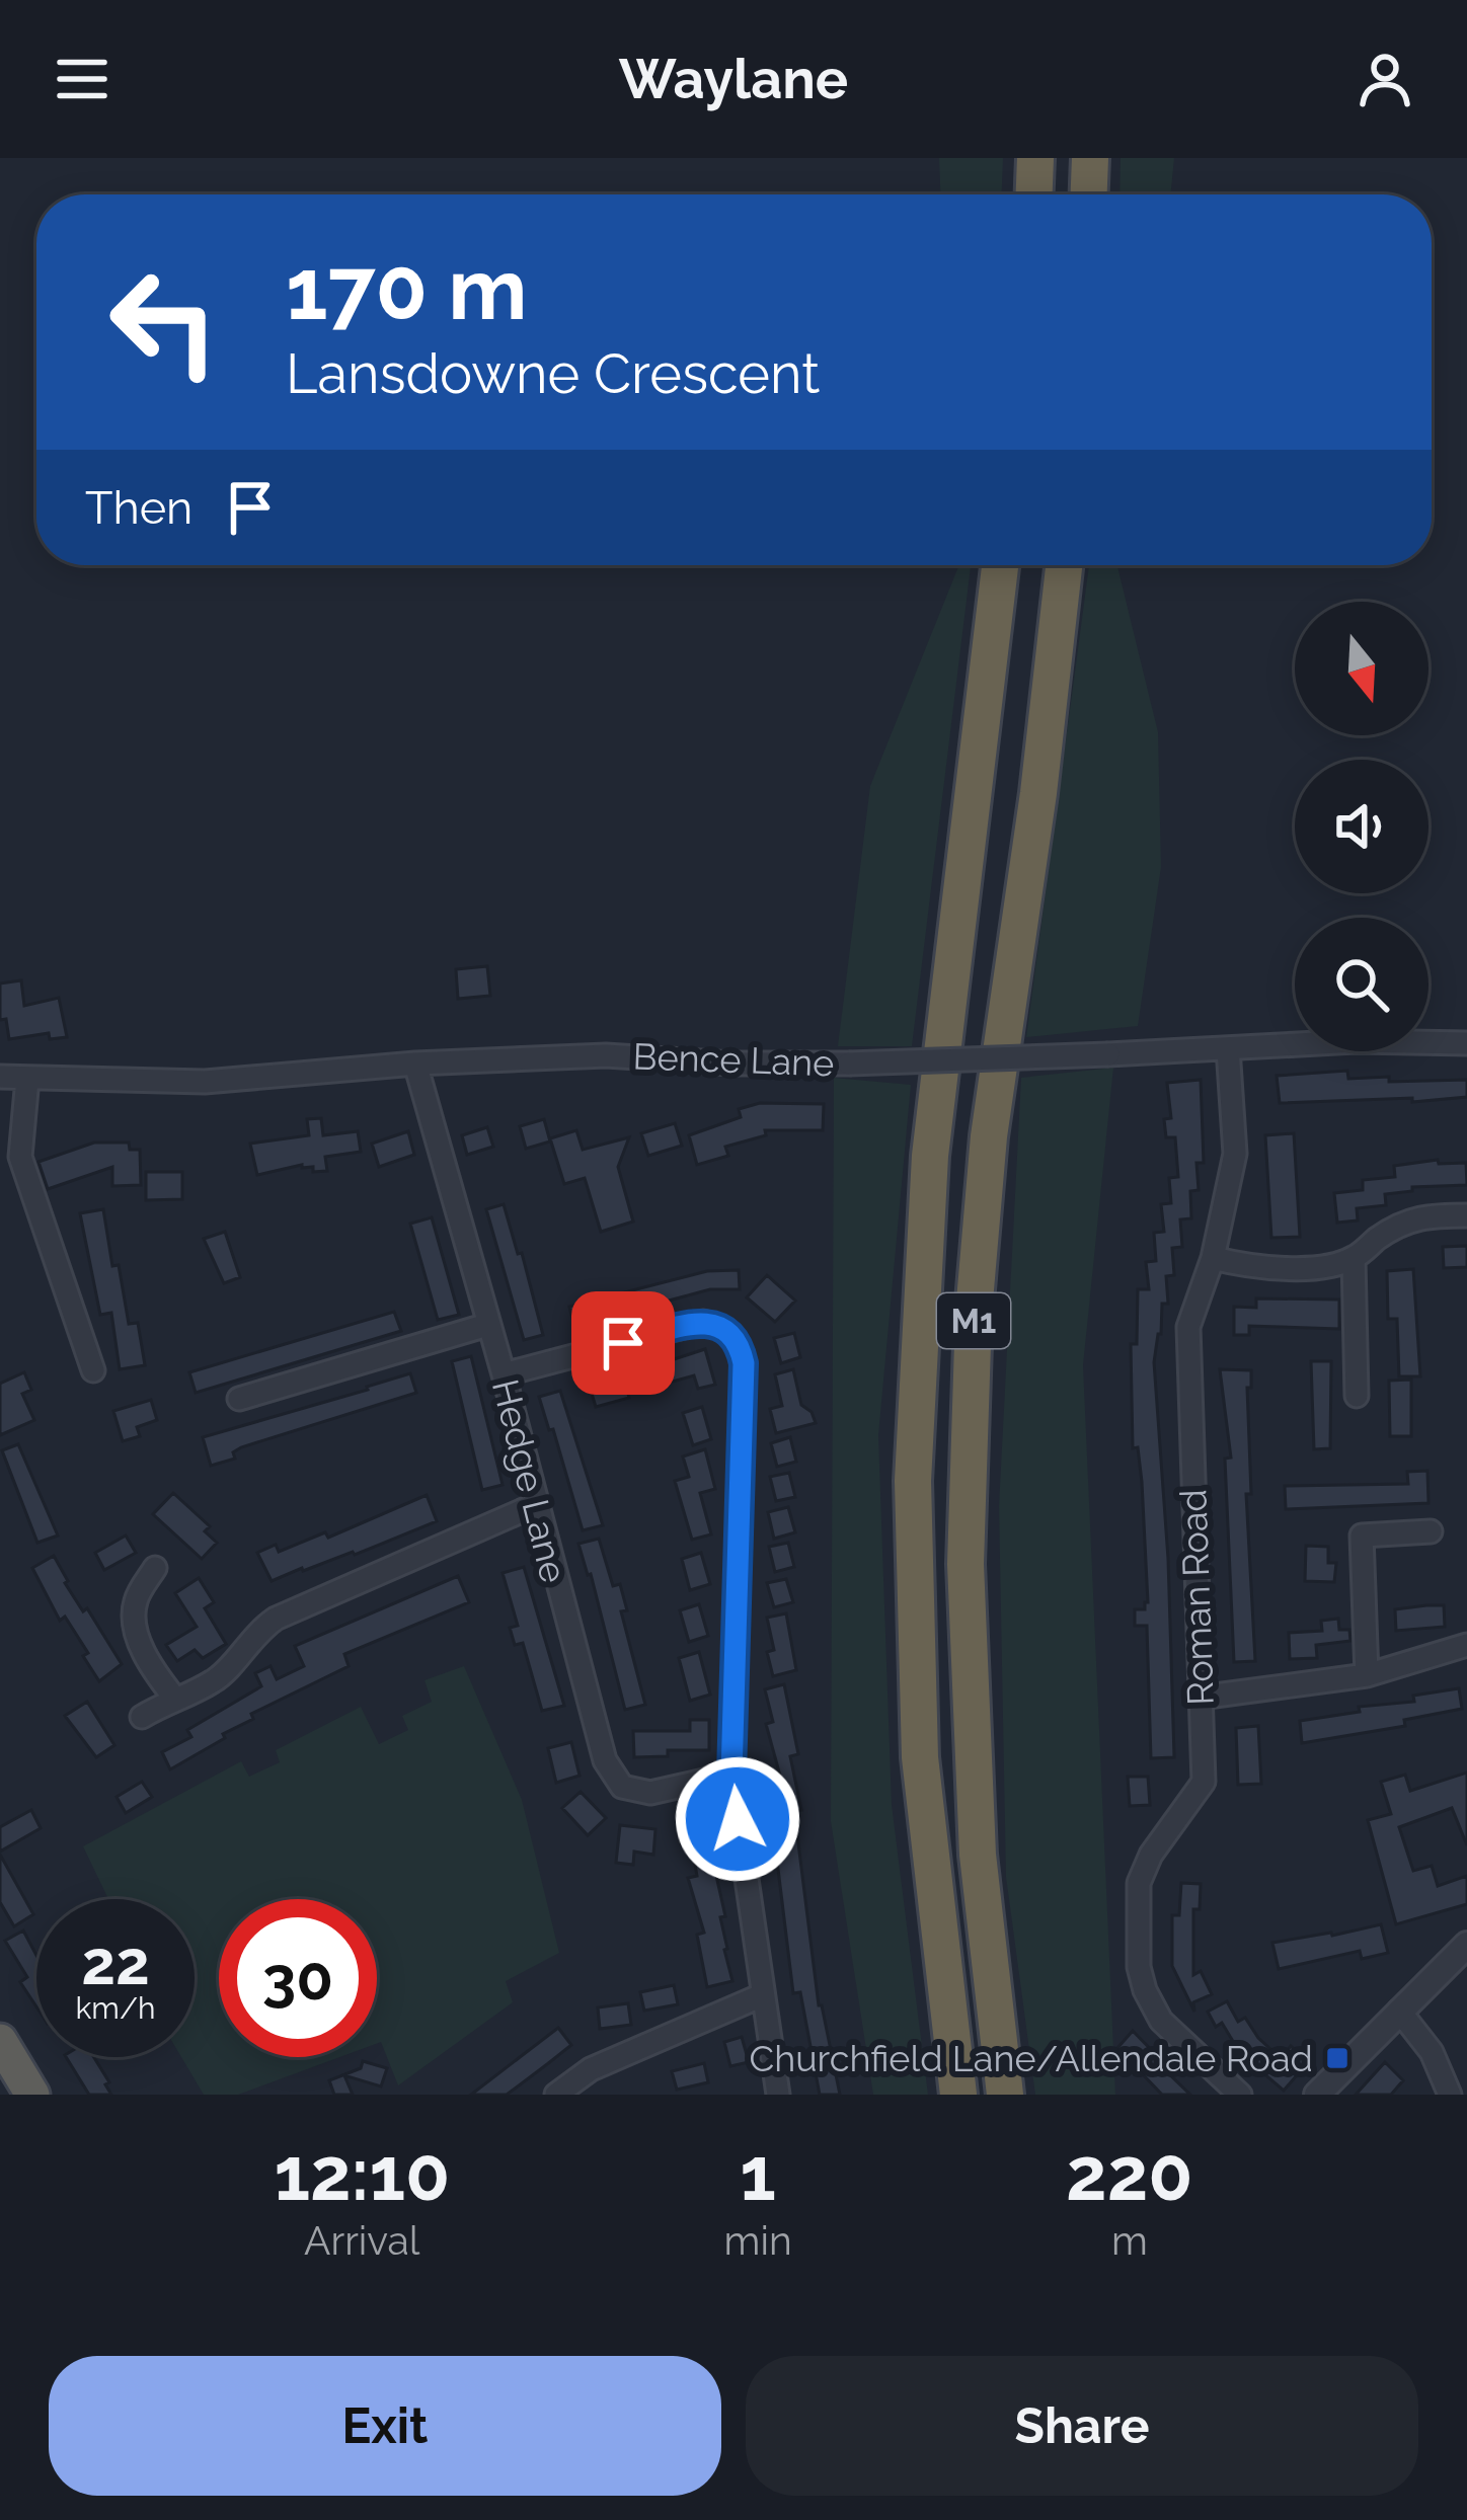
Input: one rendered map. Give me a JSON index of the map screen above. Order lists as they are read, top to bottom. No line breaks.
{"streets":{"highway":["M1"],"street":["Bence Lane","Hedge Lane","Roman Road"]},"crossings":[["Bence Lane","Hedge Lane"],["Bence Lane","Roman Road"]],"places":{"transit":["Churchfield Lane/Allendale Road"]},"north":"bottom","page":{"header":"Waylane","turn":["170 m","Lansdowne Crescent"],"then":"Then","speed":"22 km/h","limit":"30","eta":["12:10","Arrival","1","min","220","m"],"buttons":["Exit","Share"]}}
